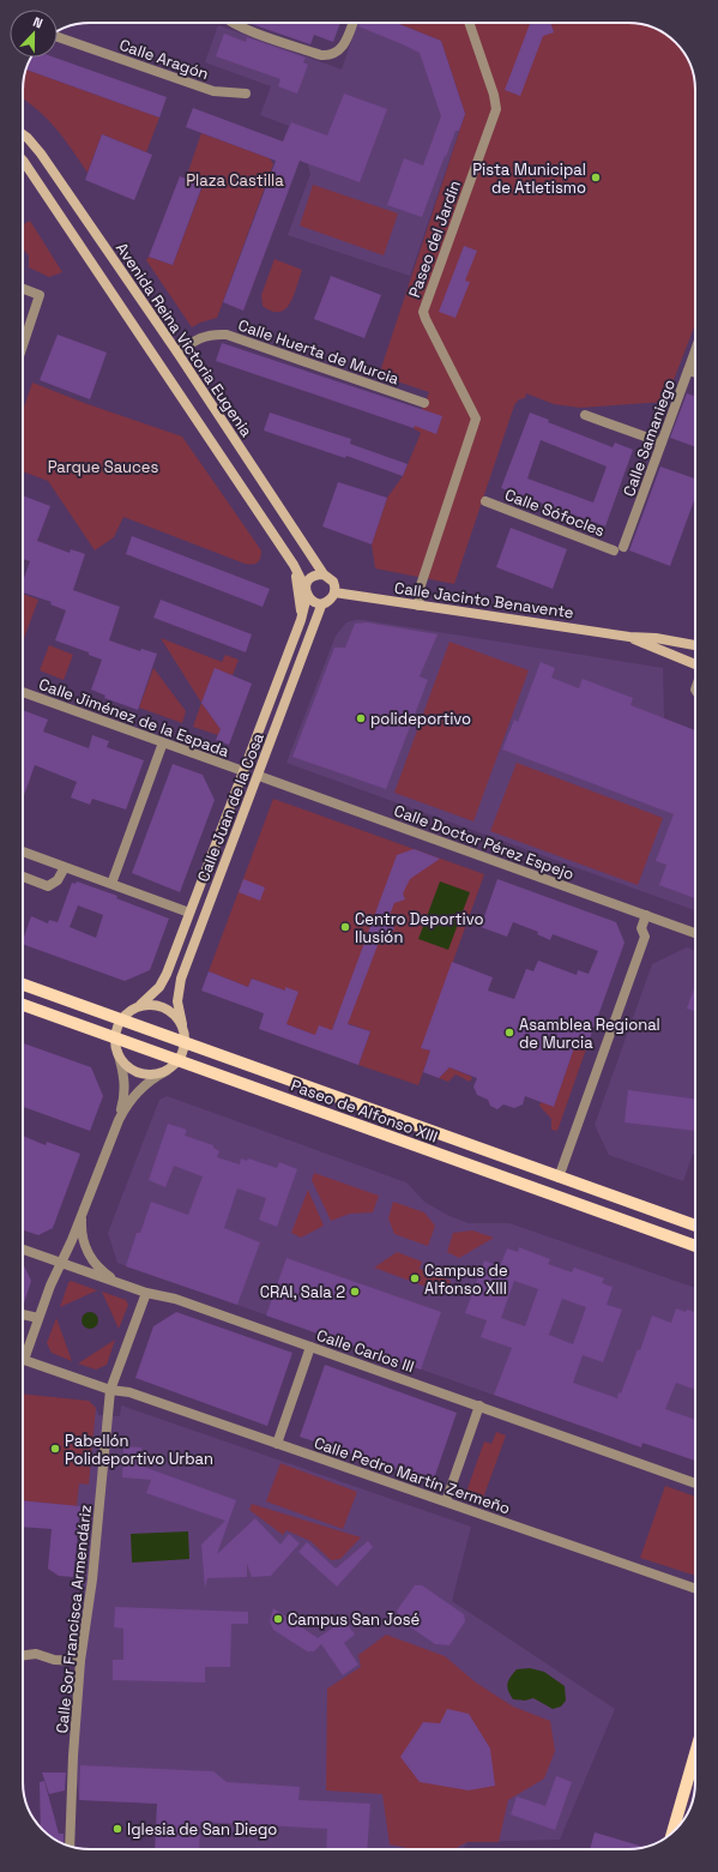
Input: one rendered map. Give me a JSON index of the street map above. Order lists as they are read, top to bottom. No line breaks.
{"streets":{"main road":["Avenida Reina Victoria Eugenia","Calle Jacinto Benavente","Calle Juan de la Cosa","Paseo de Alfonso XIII"],"street":["Calle Aragón","Paseo del Jardín","Calle Huerta de Murcia","Calle Samaniego","Calle Sófocles","Calle Jiménez de la Espada","Calle Doctor Pérez Espejo","Calle Carlos III","Calle Pedro Martín Zermeño","Calle Sor Francisca Armendáriz"]},"crossings":[["Paseo del Jardín","Calle Jacinto Benavente"],["Avenida Reina Victoria Eugenia","Calle Huerta de Murcia"],["Avenida Reina Victoria Eugenia","Calle Jacinto Benavente"],["Avenida Reina Victoria Eugenia","Calle Juan de la Cosa"],["Calle Samaniego","Calle Sófocles"],["Calle Jacinto Benavente","Calle Juan de la Cosa"],["Calle Jiménez de la Espada","Calle Juan de la Cosa"],["Calle Juan de la Cosa","Calle Doctor Pérez Espejo"],["Calle Juan de la Cosa","Paseo de Alfonso XIII"],["Calle Carlos III","Calle Sor Francisca Armendáriz"],["Calle Pedro Martín Zermeño","Calle Sor Francisca Armendáriz"]],"parks":["Plaza Castilla","Parque Sauces"],"places":["Pista Municipal de Atletismo","polideportivo","Centro Deportivo Ilusión","Asamblea Regional de Murcia","Campus de Alfonso XIII","CRAI, Sala 2","Pabellón Polideportivo Urban","Campus San José","Iglesia de San Diego"],"north":"top"}
